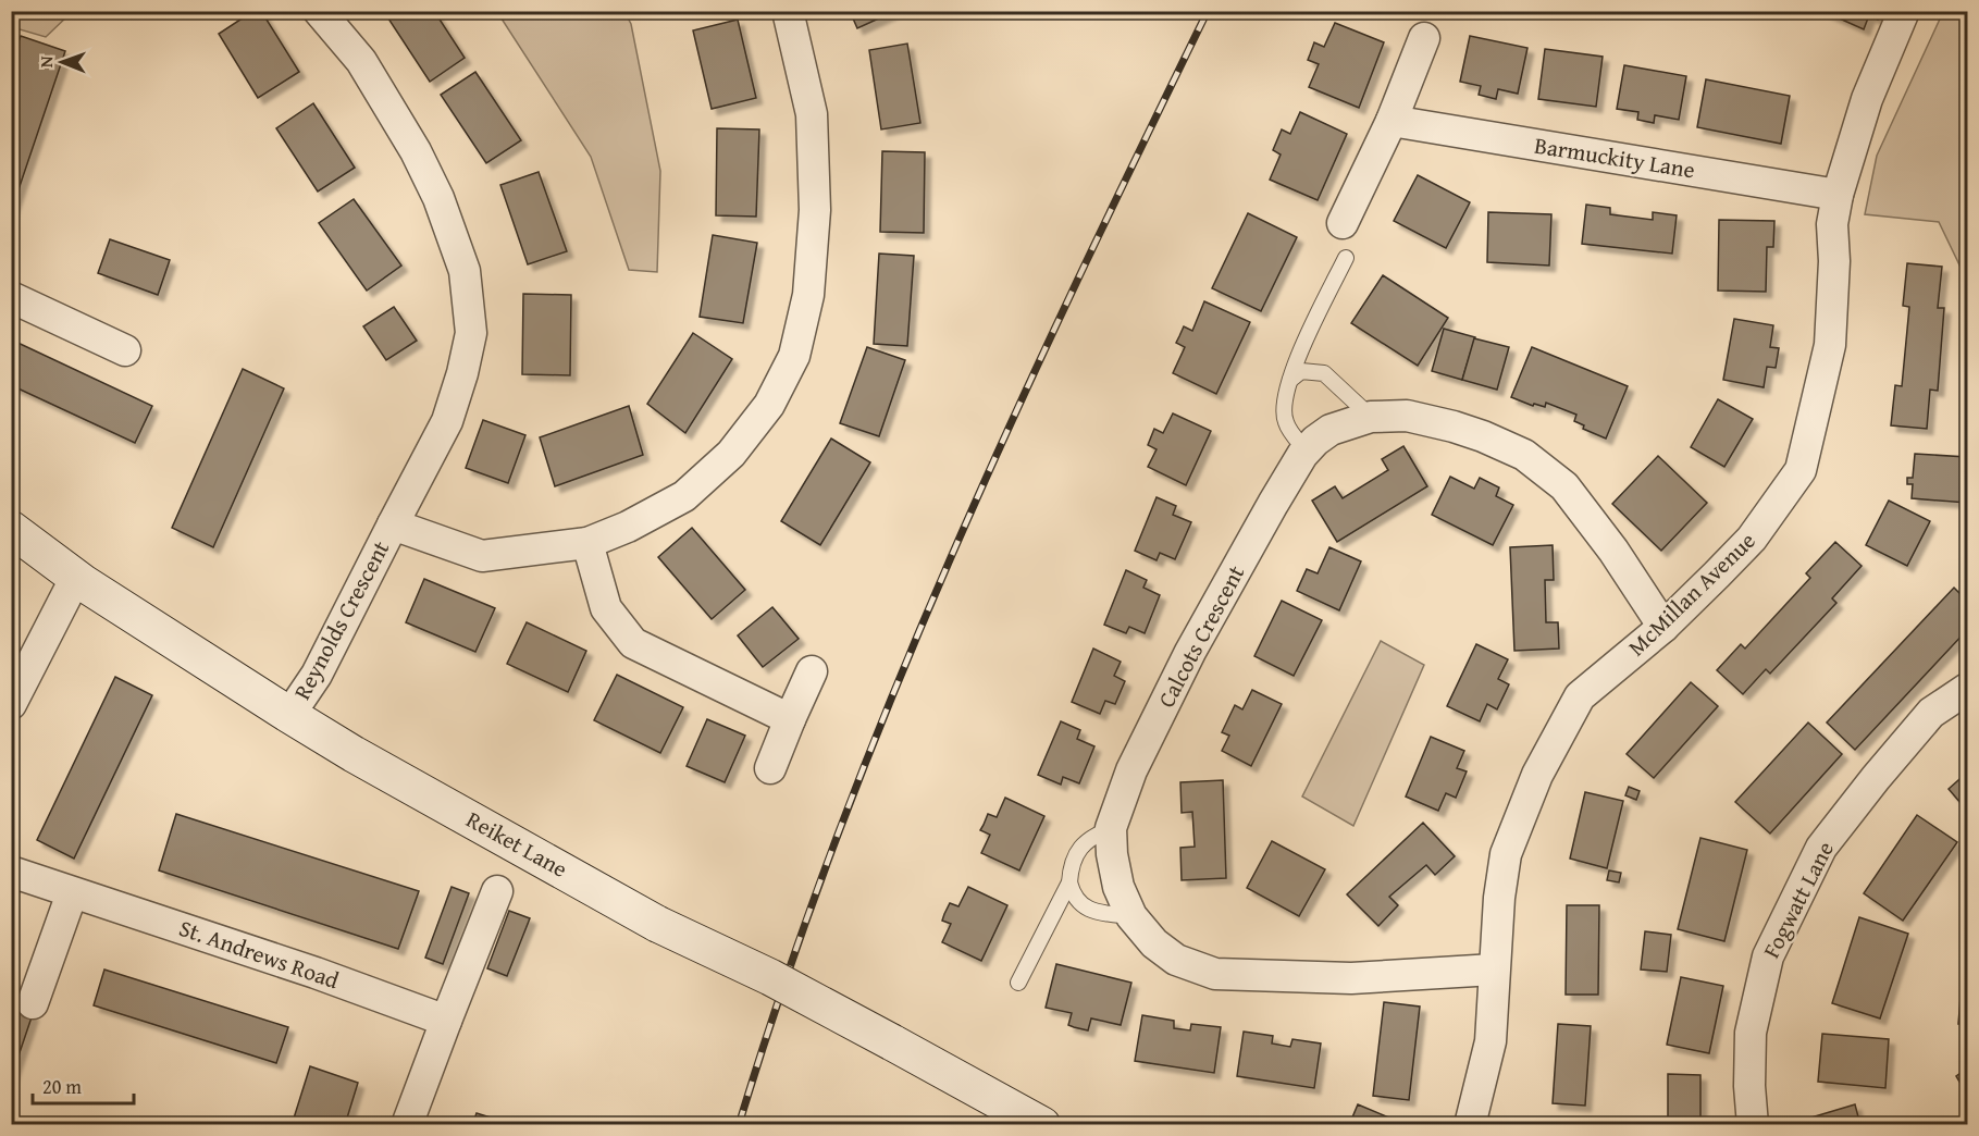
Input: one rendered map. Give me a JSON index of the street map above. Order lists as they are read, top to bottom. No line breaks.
{"streets":{"street":["Barmuckity Lane","McMillan Avenue","Reynolds Crescent","Calcots Crescent","Reiket Lane","Fogwatt Lane","St. Andrews Road"]},"crossings":[["Barmuckity Lane","McMillan Avenue"],["McMillan Avenue","Calcots Crescent"],["Reynolds Crescent","Reiket Lane"]],"scale_bar":"20 m","north":"left"}
